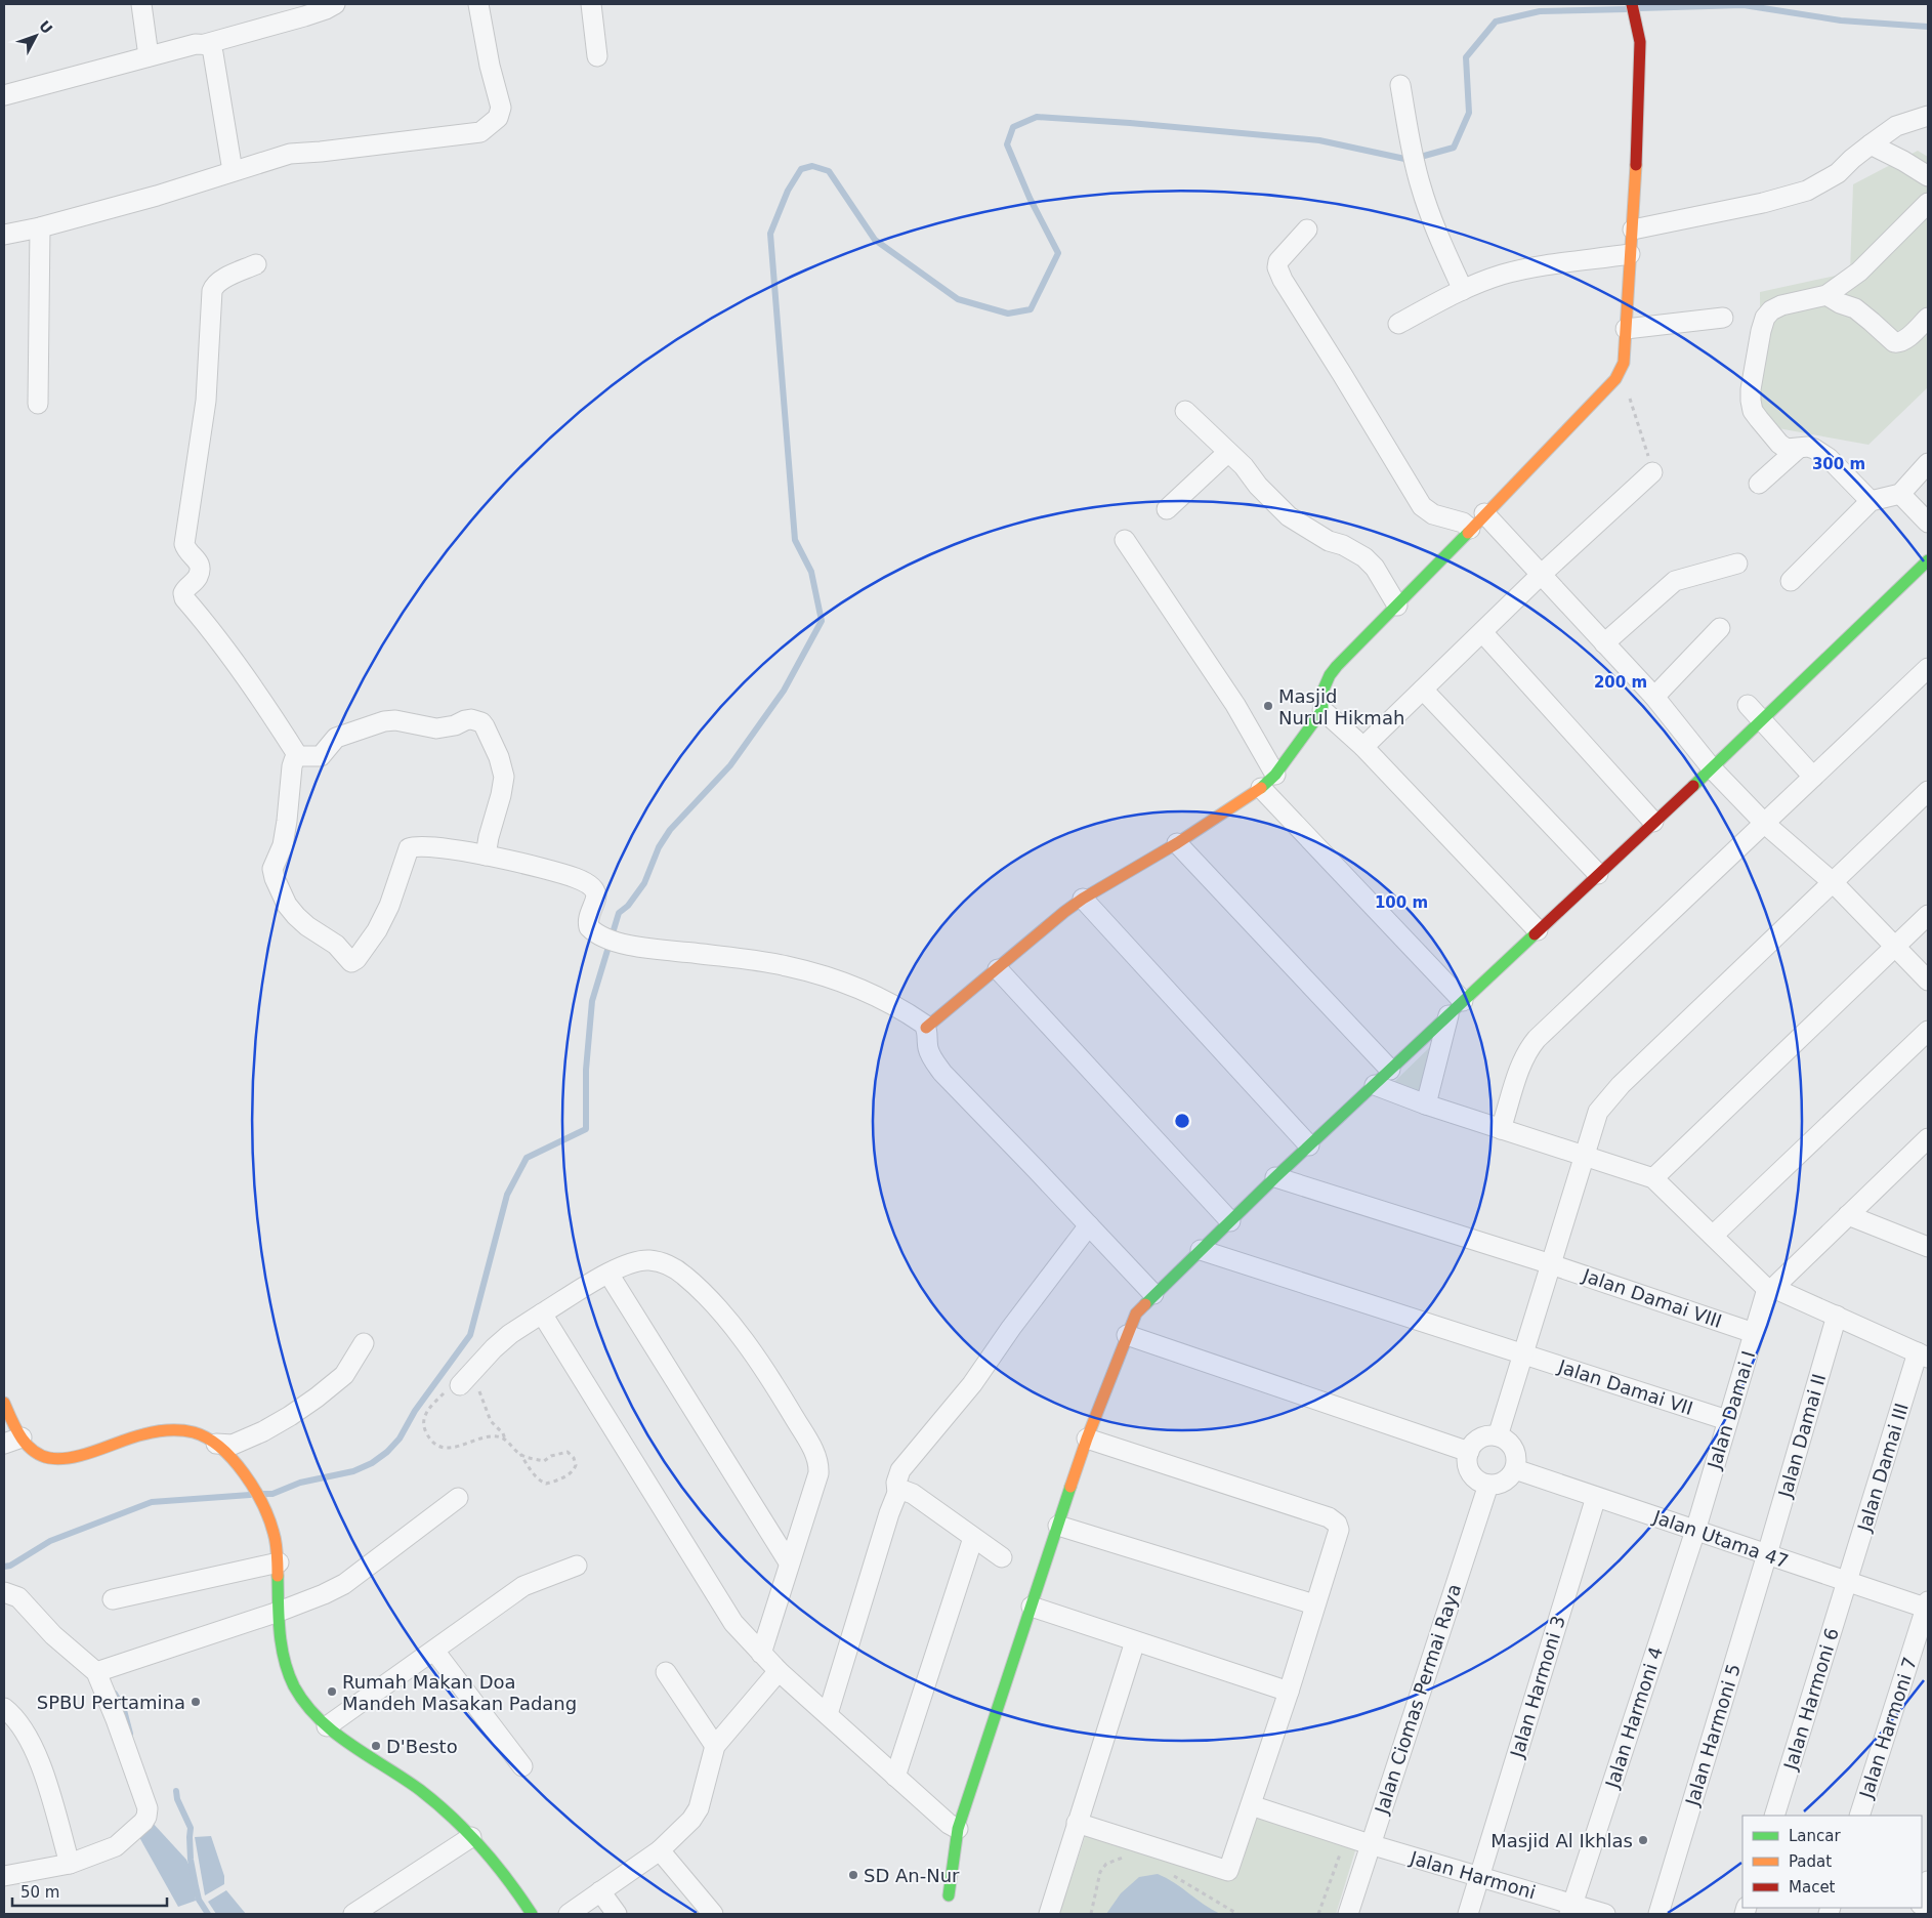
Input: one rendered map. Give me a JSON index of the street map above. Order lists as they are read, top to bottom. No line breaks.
{"streets":{"street":["Jalan Damai VIII","Jalan Damai VII","Jalan Damai I","Jalan Damai II","Jalan Damai III","Jalan Utama 47","Jalan Harmoni 3","Jalan Ciomas Permai Raya","Jalan Harmoni 6","Jalan Harmoni 4","Jalan Harmoni 7","Jalan Harmoni 5","Jalan Harmoni"]},"crossings":[["Jalan Damai VIII","Jalan Damai I"],["Jalan Damai VII","Jalan Damai I"],["Jalan Damai I","Jalan Utama 47"],["Jalan Damai I","Jalan Harmoni 4"],["Jalan Damai II","Jalan Utama 47"],["Jalan Damai II","Jalan Harmoni 5"],["Jalan Damai III","Jalan Utama 47"],["Jalan Damai III","Jalan Harmoni 6"],["Jalan Utama 47","Jalan Harmoni 3"],["Jalan Utama 47","Jalan Ciomas Permai Raya"],["Jalan Utama 47","Jalan Harmoni 6"],["Jalan Utama 47","Jalan Harmoni 4"],["Jalan Utama 47","Jalan Harmoni 7"],["Jalan Utama 47","Jalan Harmoni 5"],["Jalan Harmoni 3","Jalan Harmoni"],["Jalan Ciomas Permai Raya","Jalan Harmoni"],["Jalan Harmoni 4","Jalan Harmoni"]],"places":["Masjid Nurul Hikmah","Rumah Makan Doa Mandeh Masakan Padang","SPBU Pertamina","D'Besto","Masjid Al Ikhlas","SD An-Nur"],"legend":["Lancar","Padat","Macet"],"scale_bar":"50 m","north":"top right","rings":["300 m","200 m","100 m"]}
